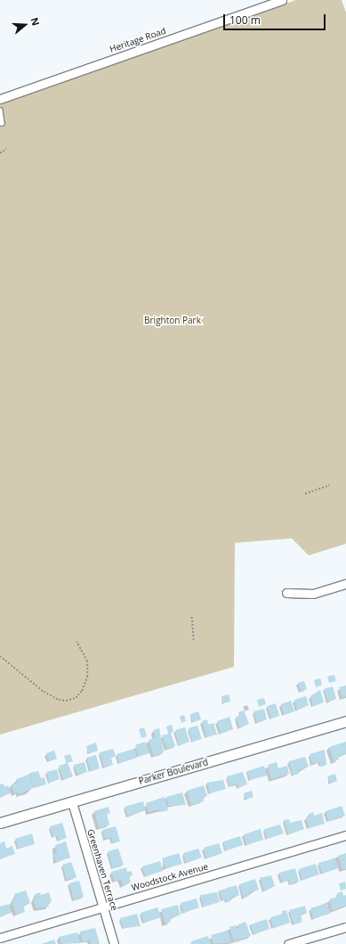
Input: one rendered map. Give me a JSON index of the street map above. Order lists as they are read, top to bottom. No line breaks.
{"streets":{"street":["Heritage Road","Parker Boulevard","Greenhaven Terrace","Woodstock Avenue"]},"crossings":[["Parker Boulevard","Greenhaven Terrace"],["Greenhaven Terrace","Woodstock Avenue"]],"parks":["Brighton Park"],"scale_bar":"100 m","north":"right"}
